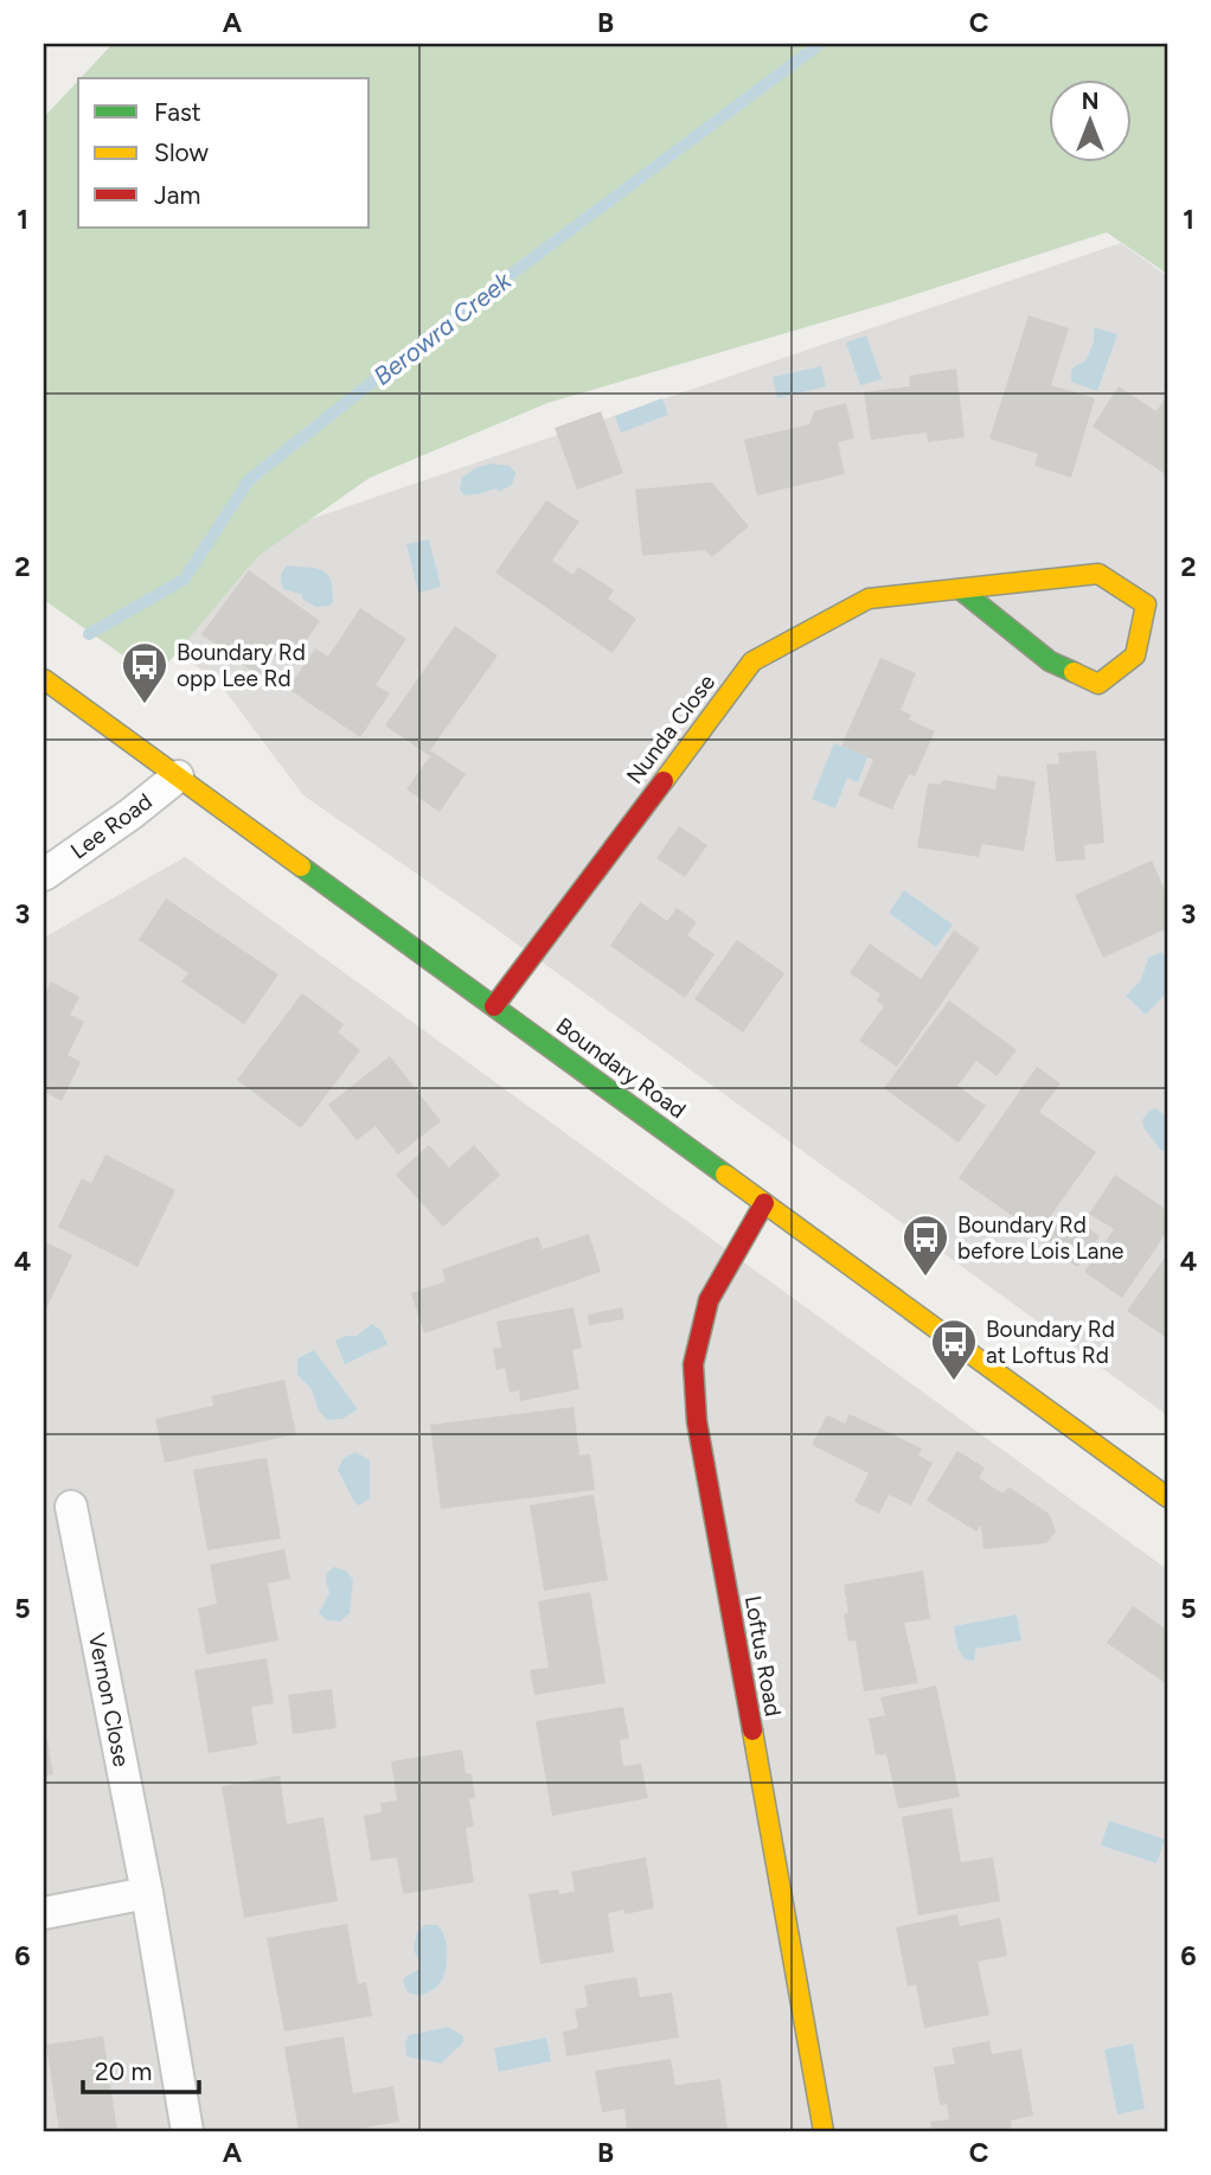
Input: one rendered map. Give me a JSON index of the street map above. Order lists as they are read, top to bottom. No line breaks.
{"streets":{"street":["Nunda Close","Lee Road","Boundary Road","Loftus Road","Vernon Close"]},"crossings":[["Nunda Close","Boundary Road"],["Lee Road","Boundary Road"],["Boundary Road","Loftus Road"]],"water":["Berowra Creek"],"places":{"bus stop":["Boundary Rd opp Lee Rd","Boundary Rd before Lois Lane","Boundary Rd at Loftus Rd"]},"legend":["Fast","Slow","Jam"],"scale_bar":"20 m","north":"top","grid":{"columns":["A","B","C"],"rows":["1","2","3","4","5","6"]}}
